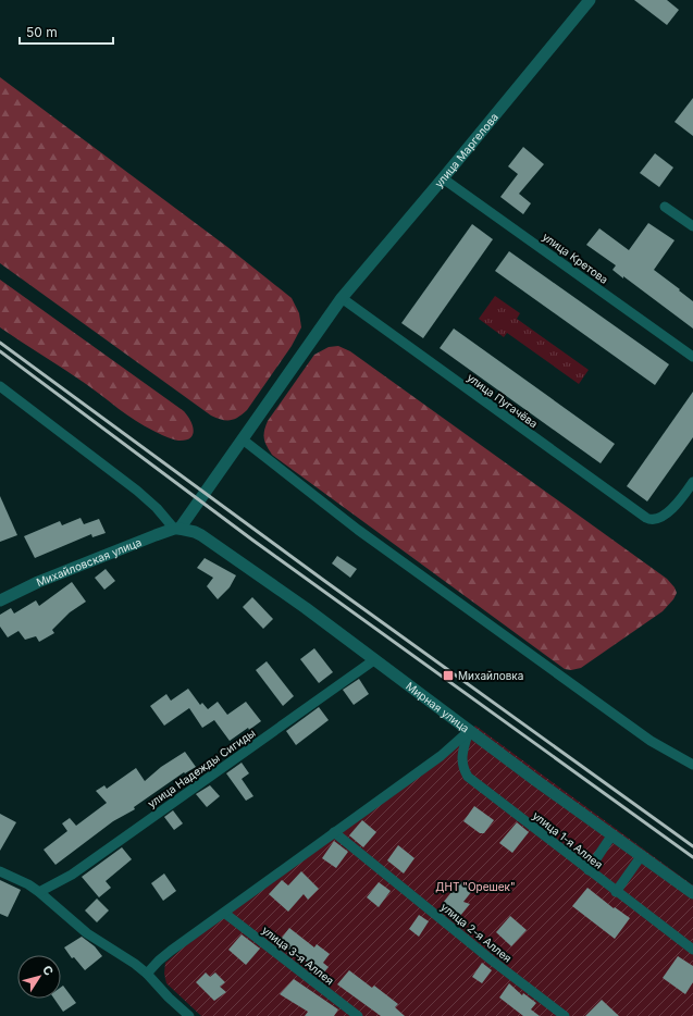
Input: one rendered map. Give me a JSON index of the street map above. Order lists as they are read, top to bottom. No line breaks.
{"streets":{"street":["улица Маргелова","улица Кретова","улица Пугачёва","Михайловская улица","Мирная улица","улица Надежды Сигиды","улица 1-я Аллея","улица 2-я Аллея","улица 3-я Аллея"]},"crossings":[["улица Маргелова","улица Кретова"],["улица Маргелова","улица Пугачёва"],["улица Маргелова","Михайловская улица"],["улица Маргелова","Мирная улица"],["Михайловская улица","Мирная улица"],["Мирная улица","улица Надежды Сигиды"],["Мирная улица","улица 1-я Аллея"]],"parks":["ДНТ \"Орешек\""],"places":{"transit":["Михайловка"]},"scale_bar":"50 m","north":"top right"}
